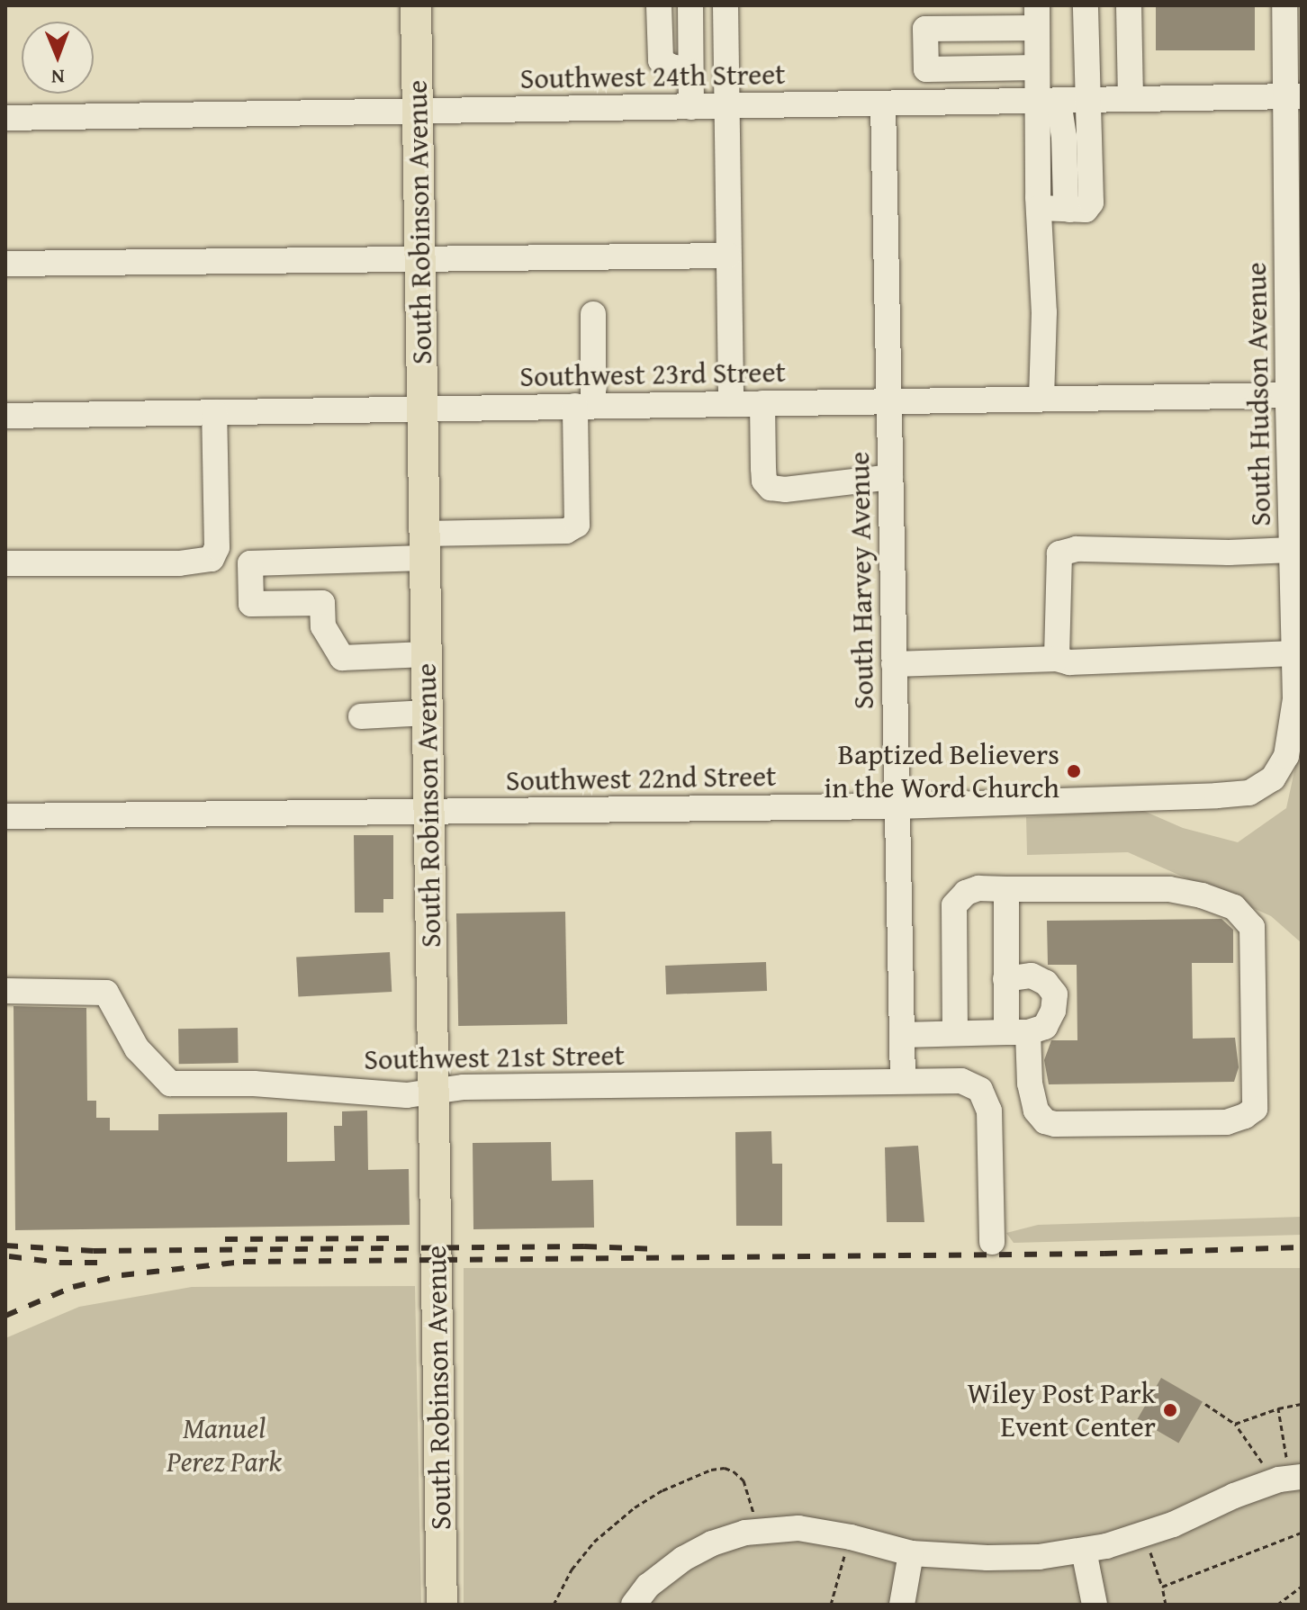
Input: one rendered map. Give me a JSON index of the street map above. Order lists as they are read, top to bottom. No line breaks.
{"streets":{"main road":["South Robinson Avenue"],"street":["Southwest 24th Street","Southwest 23rd Street","South Hudson Avenue","South Harvey Avenue","Southwest 22nd Street","Southwest 21st Street"]},"crossings":[["Southwest 24th Street","South Robinson Avenue"],["Southwest 24th Street","South Hudson Avenue"],["Southwest 24th Street","South Harvey Avenue"],["South Robinson Avenue","Southwest 23rd Street"],["South Robinson Avenue","Southwest 22nd Street"],["South Robinson Avenue","Southwest 21st Street"],["Southwest 23rd Street","South Hudson Avenue"],["Southwest 23rd Street","South Harvey Avenue"],["South Hudson Avenue","Southwest 22nd Street"],["South Harvey Avenue","Southwest 22nd Street"],["South Harvey Avenue","Southwest 21st Street"]],"parks":["Manuel Perez Park"],"places":["Baptized Believers in the Word Church","Wiley Post Park Event Center"],"north":"bottom"}
